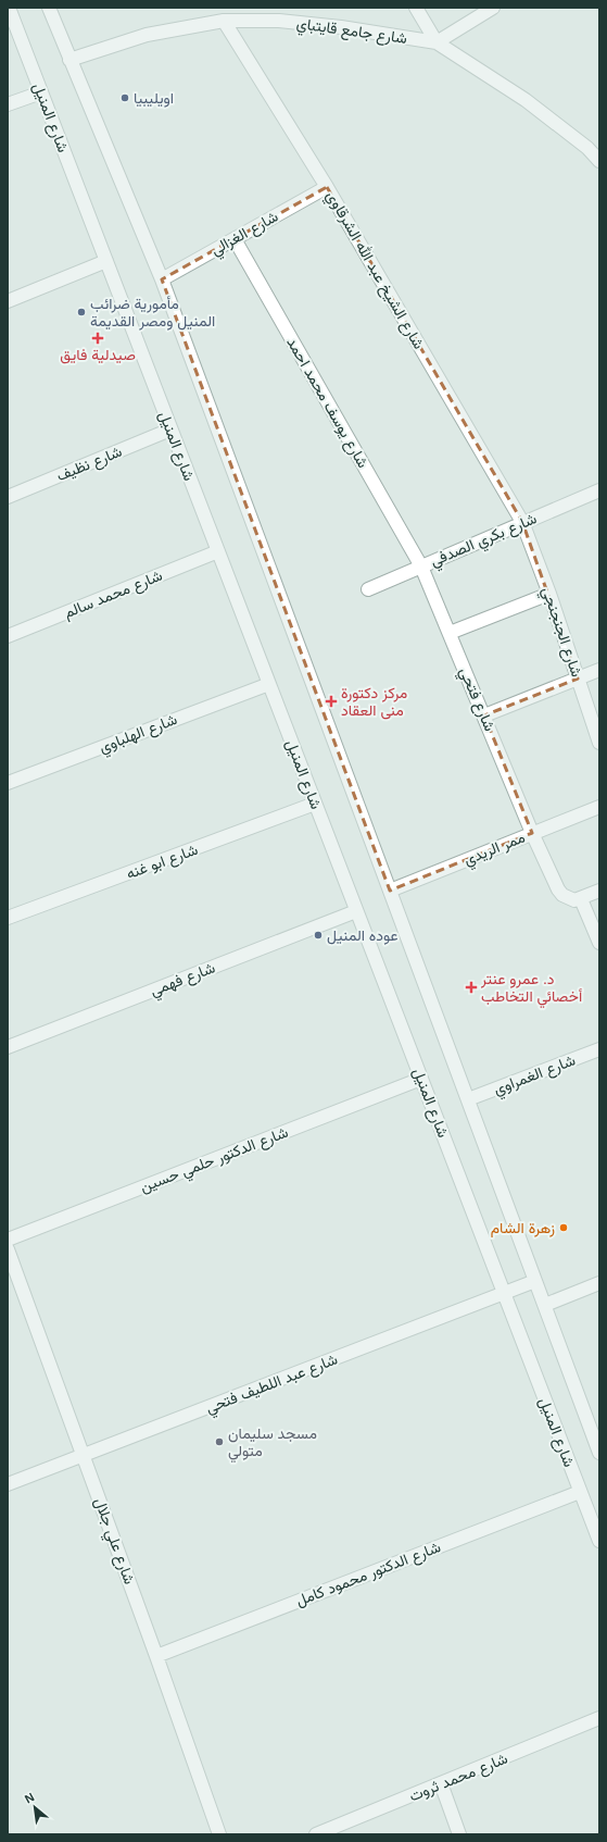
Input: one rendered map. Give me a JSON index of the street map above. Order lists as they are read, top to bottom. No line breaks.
{"streets":{"street":["شارع جامع قايتباي","شارع المنيل","شارع الغزالي","شارع الشيخ عبد الله الشرقاوي","شارع يوسف محمد احمد","شارع نظيف","شارع بكري الصدفي","شارع محمد سالم","شارع الجنجنجي","شارع فتحي","شارع الهلباوي","ممر الريدي","شارع ابو غنه","شارع فهمي","شارع الغمراوي","شارع الدكتور حلمي حسين","شارع عبد اللطيف فتحي","شارع علي جلال","شارع الدكتور محمود كامل","شارع محمد ثروت"]},"crossings":[["شارع جامع قايتباي","شارع الشيخ عبد الله الشرقاوي"],["شارع المنيل","شارع نظيف"],["شارع المنيل","شارع محمد سالم"],["شارع المنيل","شارع الهلباوي"],["شارع المنيل","شارع ابو غنه"],["شارع المنيل","شارع فهمي"],["شارع المنيل","شارع الدكتور حلمي حسين"],["شارع المنيل","شارع عبد اللطيف فتحي"],["شارع المنيل","شارع الدكتور محمود كامل"],["شارع الغزالي","شارع الشيخ عبد الله الشرقاوي"],["شارع الغزالي","شارع يوسف محمد احمد"],["شارع الشيخ عبد الله الشرقاوي","شارع بكري الصدفي"],["شارع الشيخ عبد الله الشرقاوي","شارع الجنجنجي"],["شارع يوسف محمد احمد","شارع بكري الصدفي"],["شارع يوسف محمد احمد","شارع فتحي"],["شارع بكري الصدفي","شارع الجنجنجي"],["شارع بكري الصدفي","شارع فتحي"],["شارع فتحي","ممر الريدي"],["شارع عبد اللطيف فتحي","شارع علي جلال"],["شارع علي جلال","شارع الدكتور محمود كامل"]],"places":{"other":["اويليبيا","مأمورية ضرائب المنيل ومصر القديمة","عوده المنيل","زهرة الشام","مسجد سليمان متولي"],"health":["صيدلية فايق","مركز دكتورة منى العقاد","د. عمرو عنتر أخصائي التخاطب"]},"north":"top left"}
